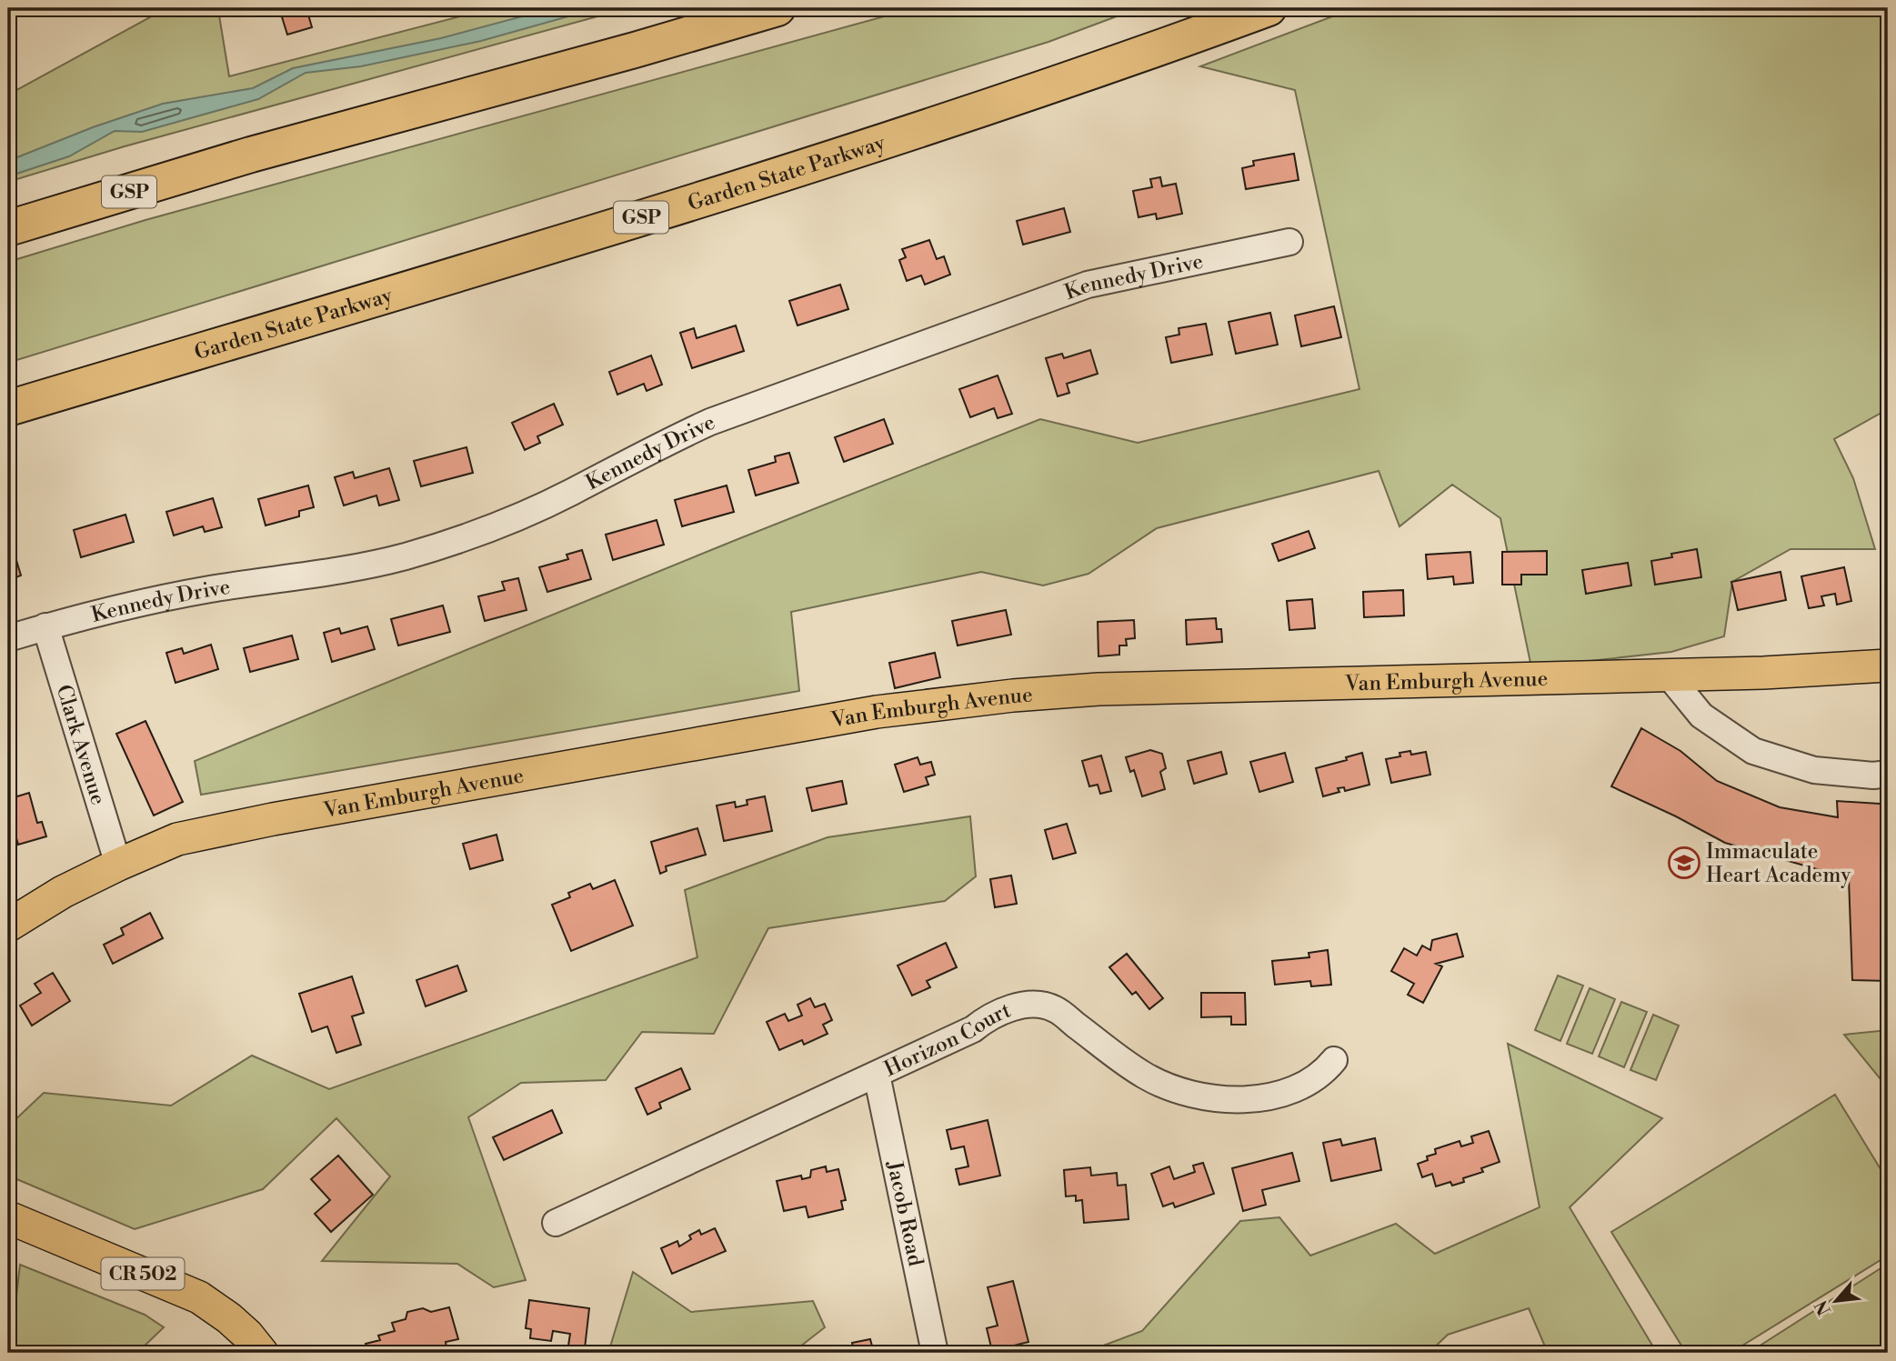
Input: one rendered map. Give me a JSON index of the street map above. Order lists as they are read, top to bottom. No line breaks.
{"streets":{"highway":["Garden State Parkway","GSP"],"main road":["Van Emburgh Avenue","CR 502"],"street":["Kennedy Drive","Clark Avenue","Horizon Court","Jacob Road"]},"crossings":[["Kennedy Drive","Clark Avenue"],["Van Emburgh Avenue","Clark Avenue"],["Horizon Court","Jacob Road"]],"places":{"school or university":["Immaculate Heart Academy"]},"north":"bottom left"}
